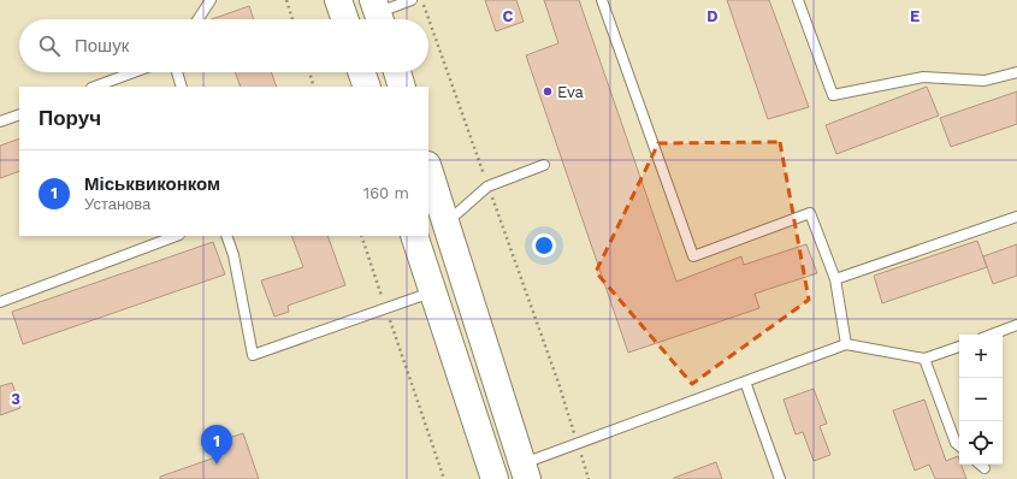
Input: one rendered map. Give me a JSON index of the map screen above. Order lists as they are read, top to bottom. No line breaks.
{"places":["Eva"],"page":{"search":"Пошук","heading":"Поруч","list":[{"mark":"1","name":"Міськвиконком","note":"Установа","value":"160 m"}],"map_buttons":["+","−"],"pins":"1"},"grid":{"columns":["C","D","E"],"rows":["3"]}}
